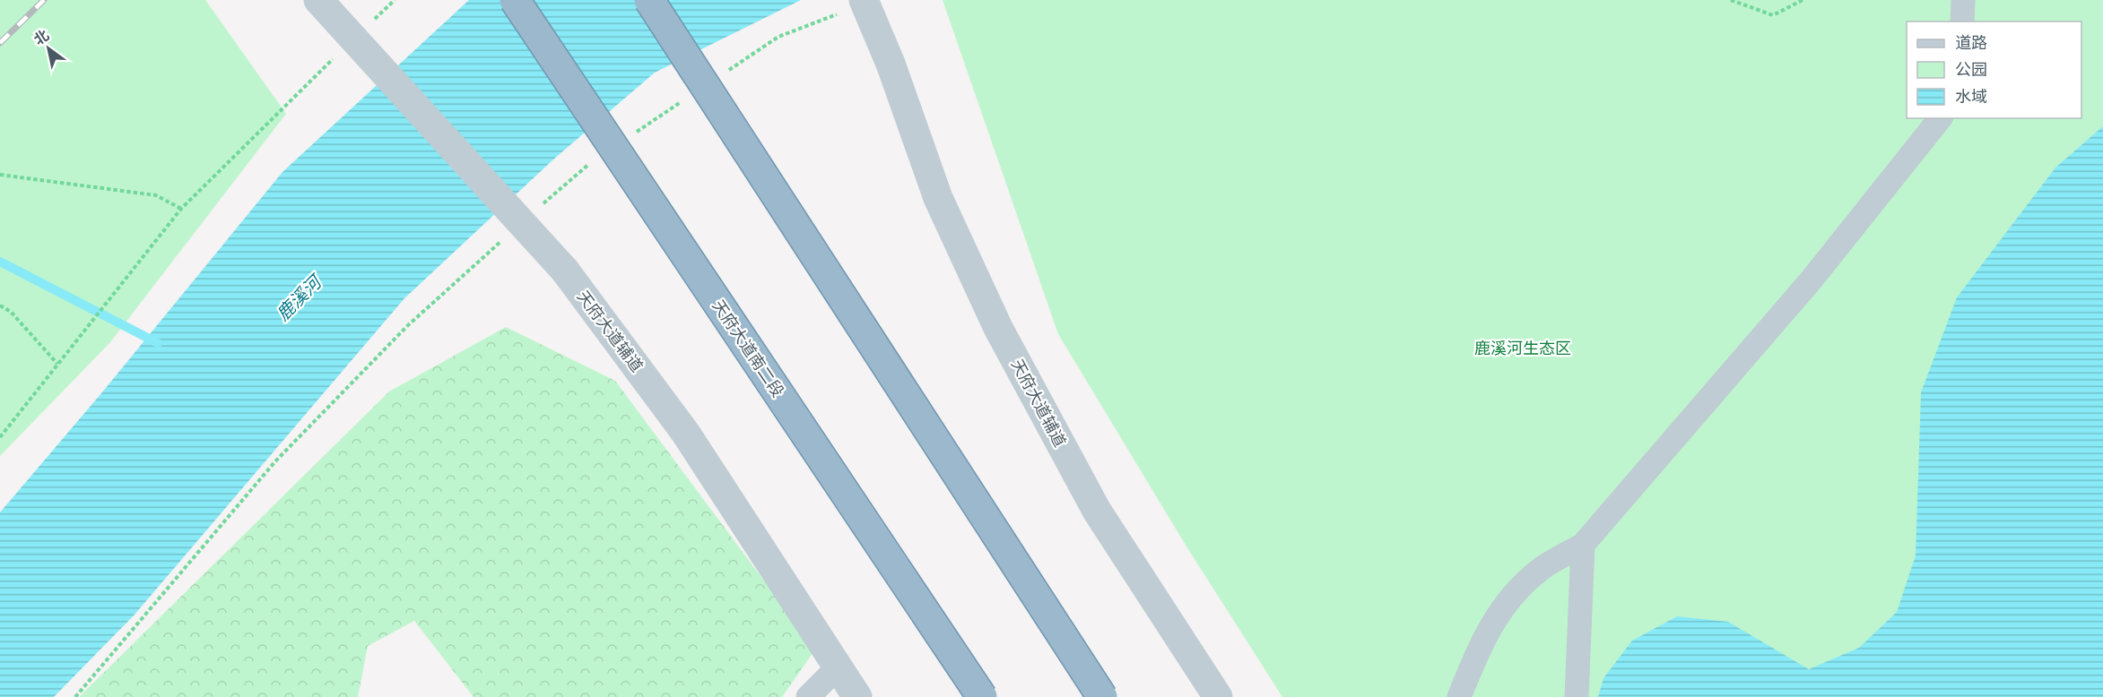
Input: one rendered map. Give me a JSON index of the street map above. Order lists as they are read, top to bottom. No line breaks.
{"streets":{"highway":["天府大道南二段"],"street":["天府大道辅道"]},"water":["鹿溪河"],"parks":["鹿溪河生态区"],"legend":["道路","公园","水域"],"north":"top left"}
